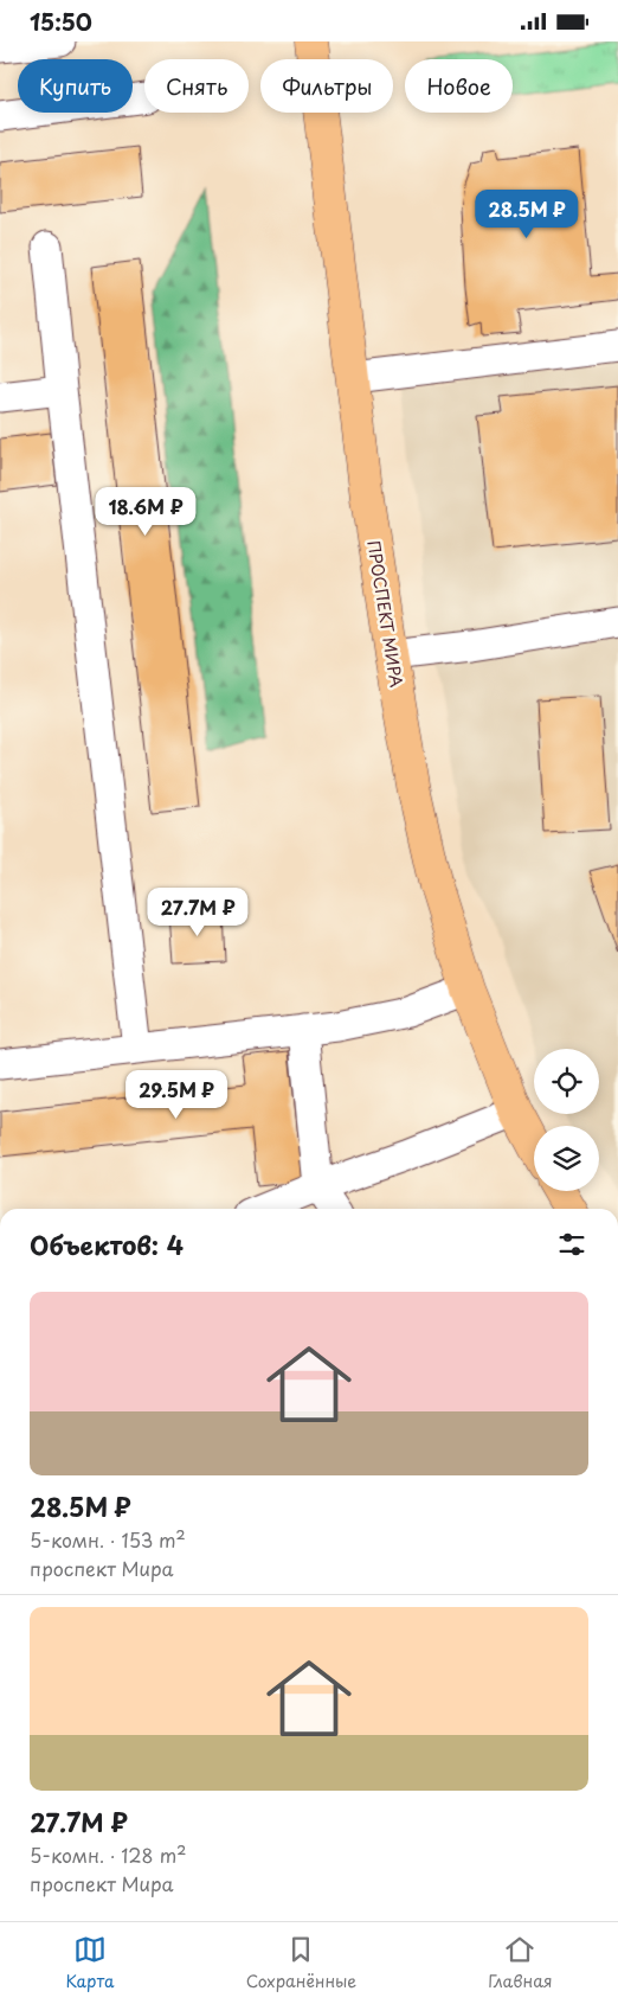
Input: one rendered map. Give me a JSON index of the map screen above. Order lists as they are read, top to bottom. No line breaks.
{"streets":{"main road":["ПРОСПЕКТ МИРА"]},"page":{"status":"15:50","chip":["Купить","Снять","Фильтры","Новое"],"price":["28.5M ₽","18.6M ₽","27.7M ₽","29.5M ₽"],"heading":"Объектов: 4","list":[{"name":"28.5M ₽","note":"5-комн. · 153 m² · проспект Мира"},{"name":"27.7M ₽","note":"5-комн. · 128 m² · проспект Мира"}],"tabs":["Карта","Сохранённые","Главная"]}}
